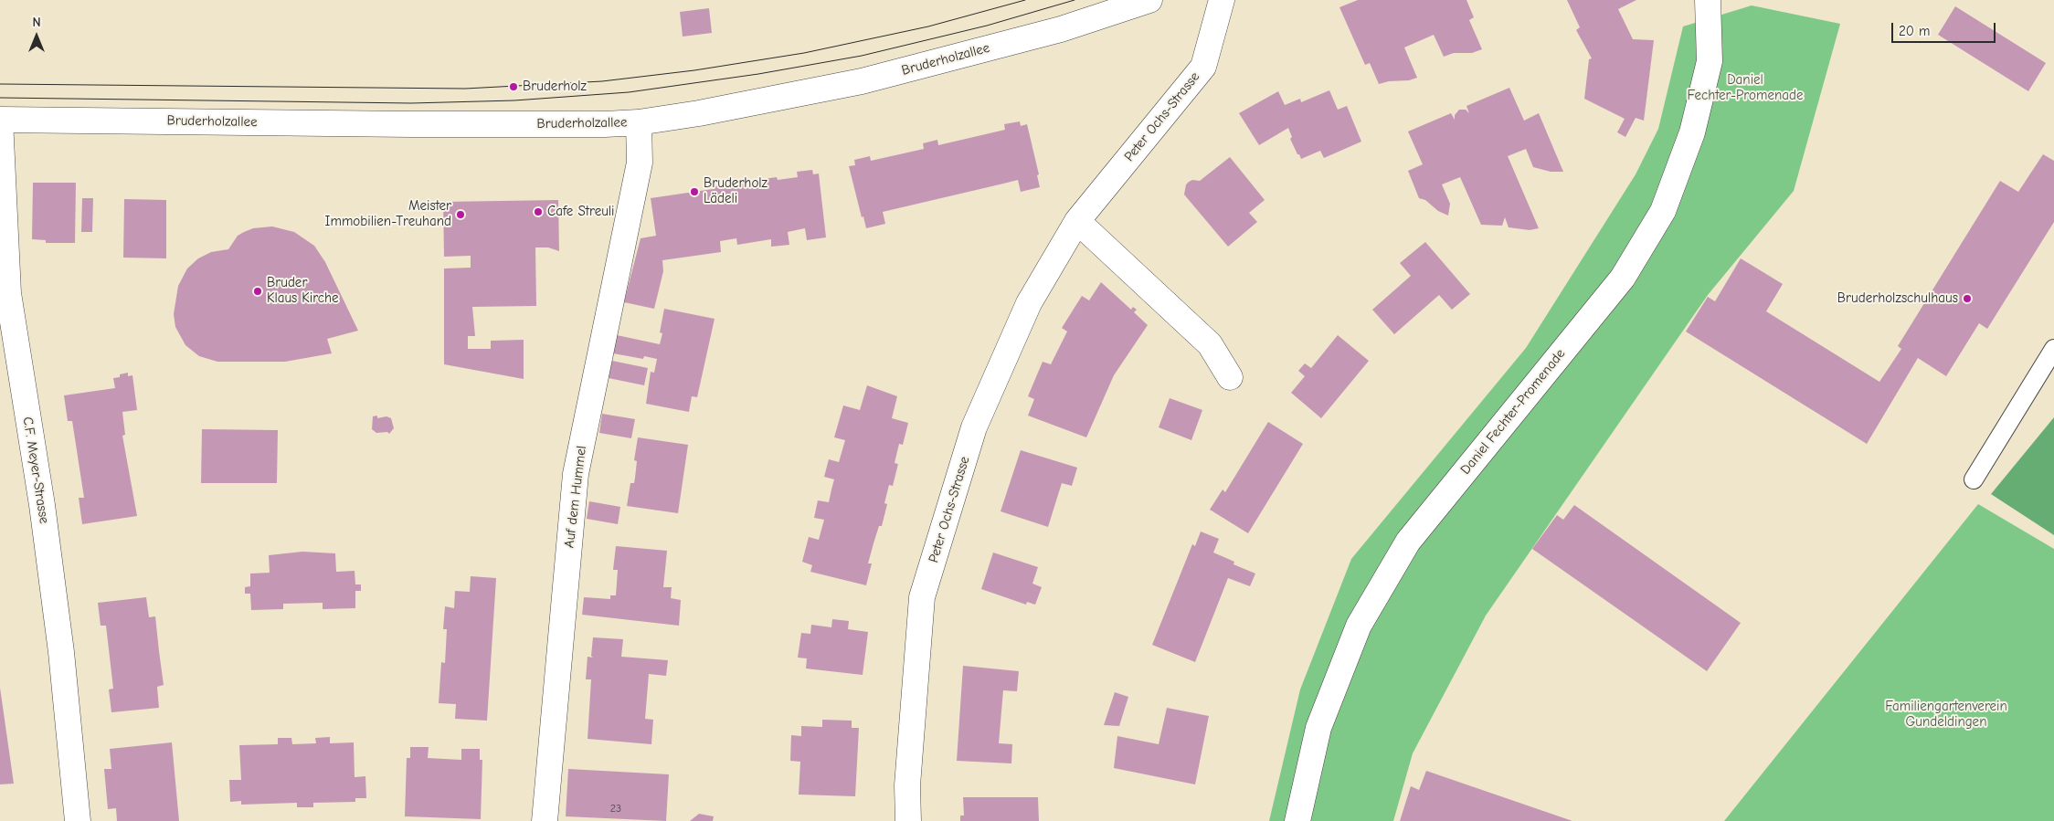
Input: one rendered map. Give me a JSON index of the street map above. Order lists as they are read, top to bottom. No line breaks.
{"streets":{"street":["Bruderholzallee","Peter Ochs-Strasse","Daniel Fechter-Promenade","C.F. Meyer-Strasse","Auf dem Hummel"]},"crossings":[["Bruderholzallee","C.F. Meyer-Strasse"],["Bruderholzallee","Auf dem Hummel"]],"parks":["Daniel Fechter-Promenade","Familiengartenverein Gundeldingen"],"places":["Bruderholz","Bruderholz Lädeli","Cafe Streuli","Meister Immobilien-Treuhand","Bruder Klaus Kirche","Bruderholzschulhaus"],"house_numbers":["23"],"scale_bar":"20 m","north":"top"}
